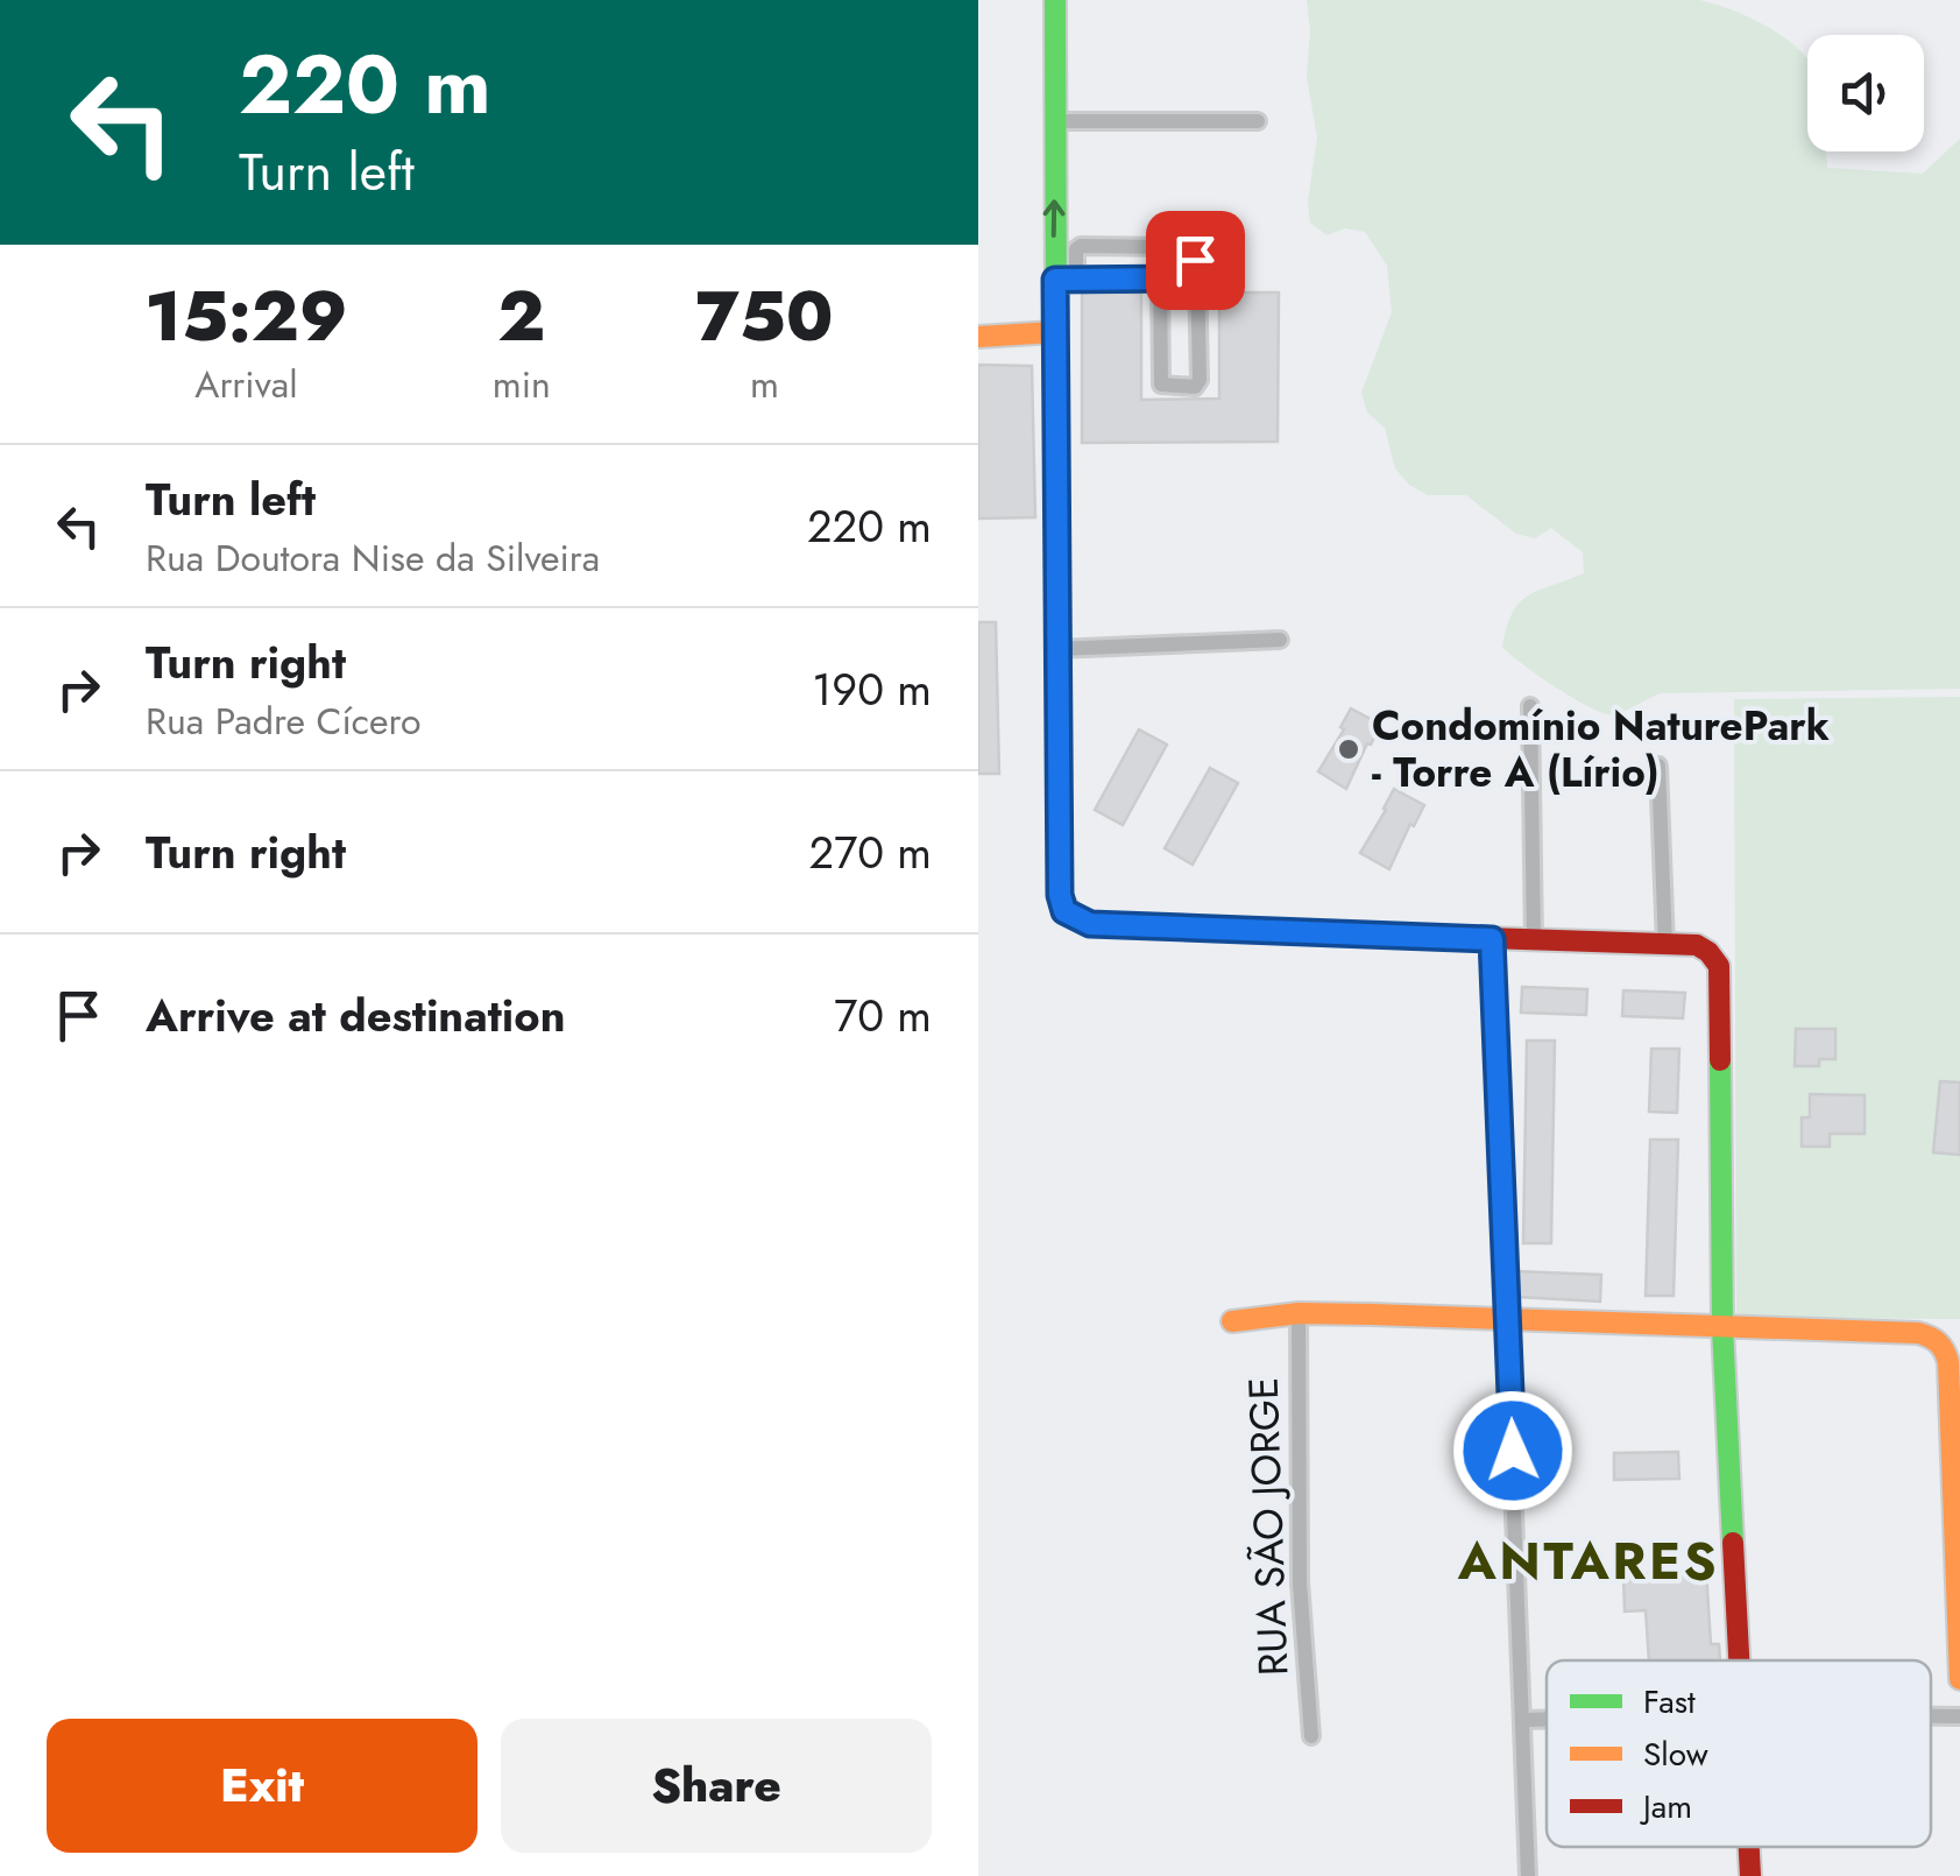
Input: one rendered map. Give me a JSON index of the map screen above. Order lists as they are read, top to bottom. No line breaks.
{"streets":{"street":["RUA SÃO JORGE"]},"districts":["ANTARES"],"places":["Condomínio NaturePark - Torre A (Lírio)"],"legend":["Fast","Slow","Jam"],"page":{"turn":["220 m","Turn left"],"eta":["15:29","Arrival","2","min","750","m"],"list":[{"name":"Turn left","note":"Rua Doutora Nise da Silveira","value":"220 m"},{"name":"Turn right","note":"Rua Padre Cícero","value":"190 m"},{"name":"Turn right","value":"270 m"},{"name":"Arrive at destination","value":"70 m"}],"buttons":["Exit","Share"]}}
